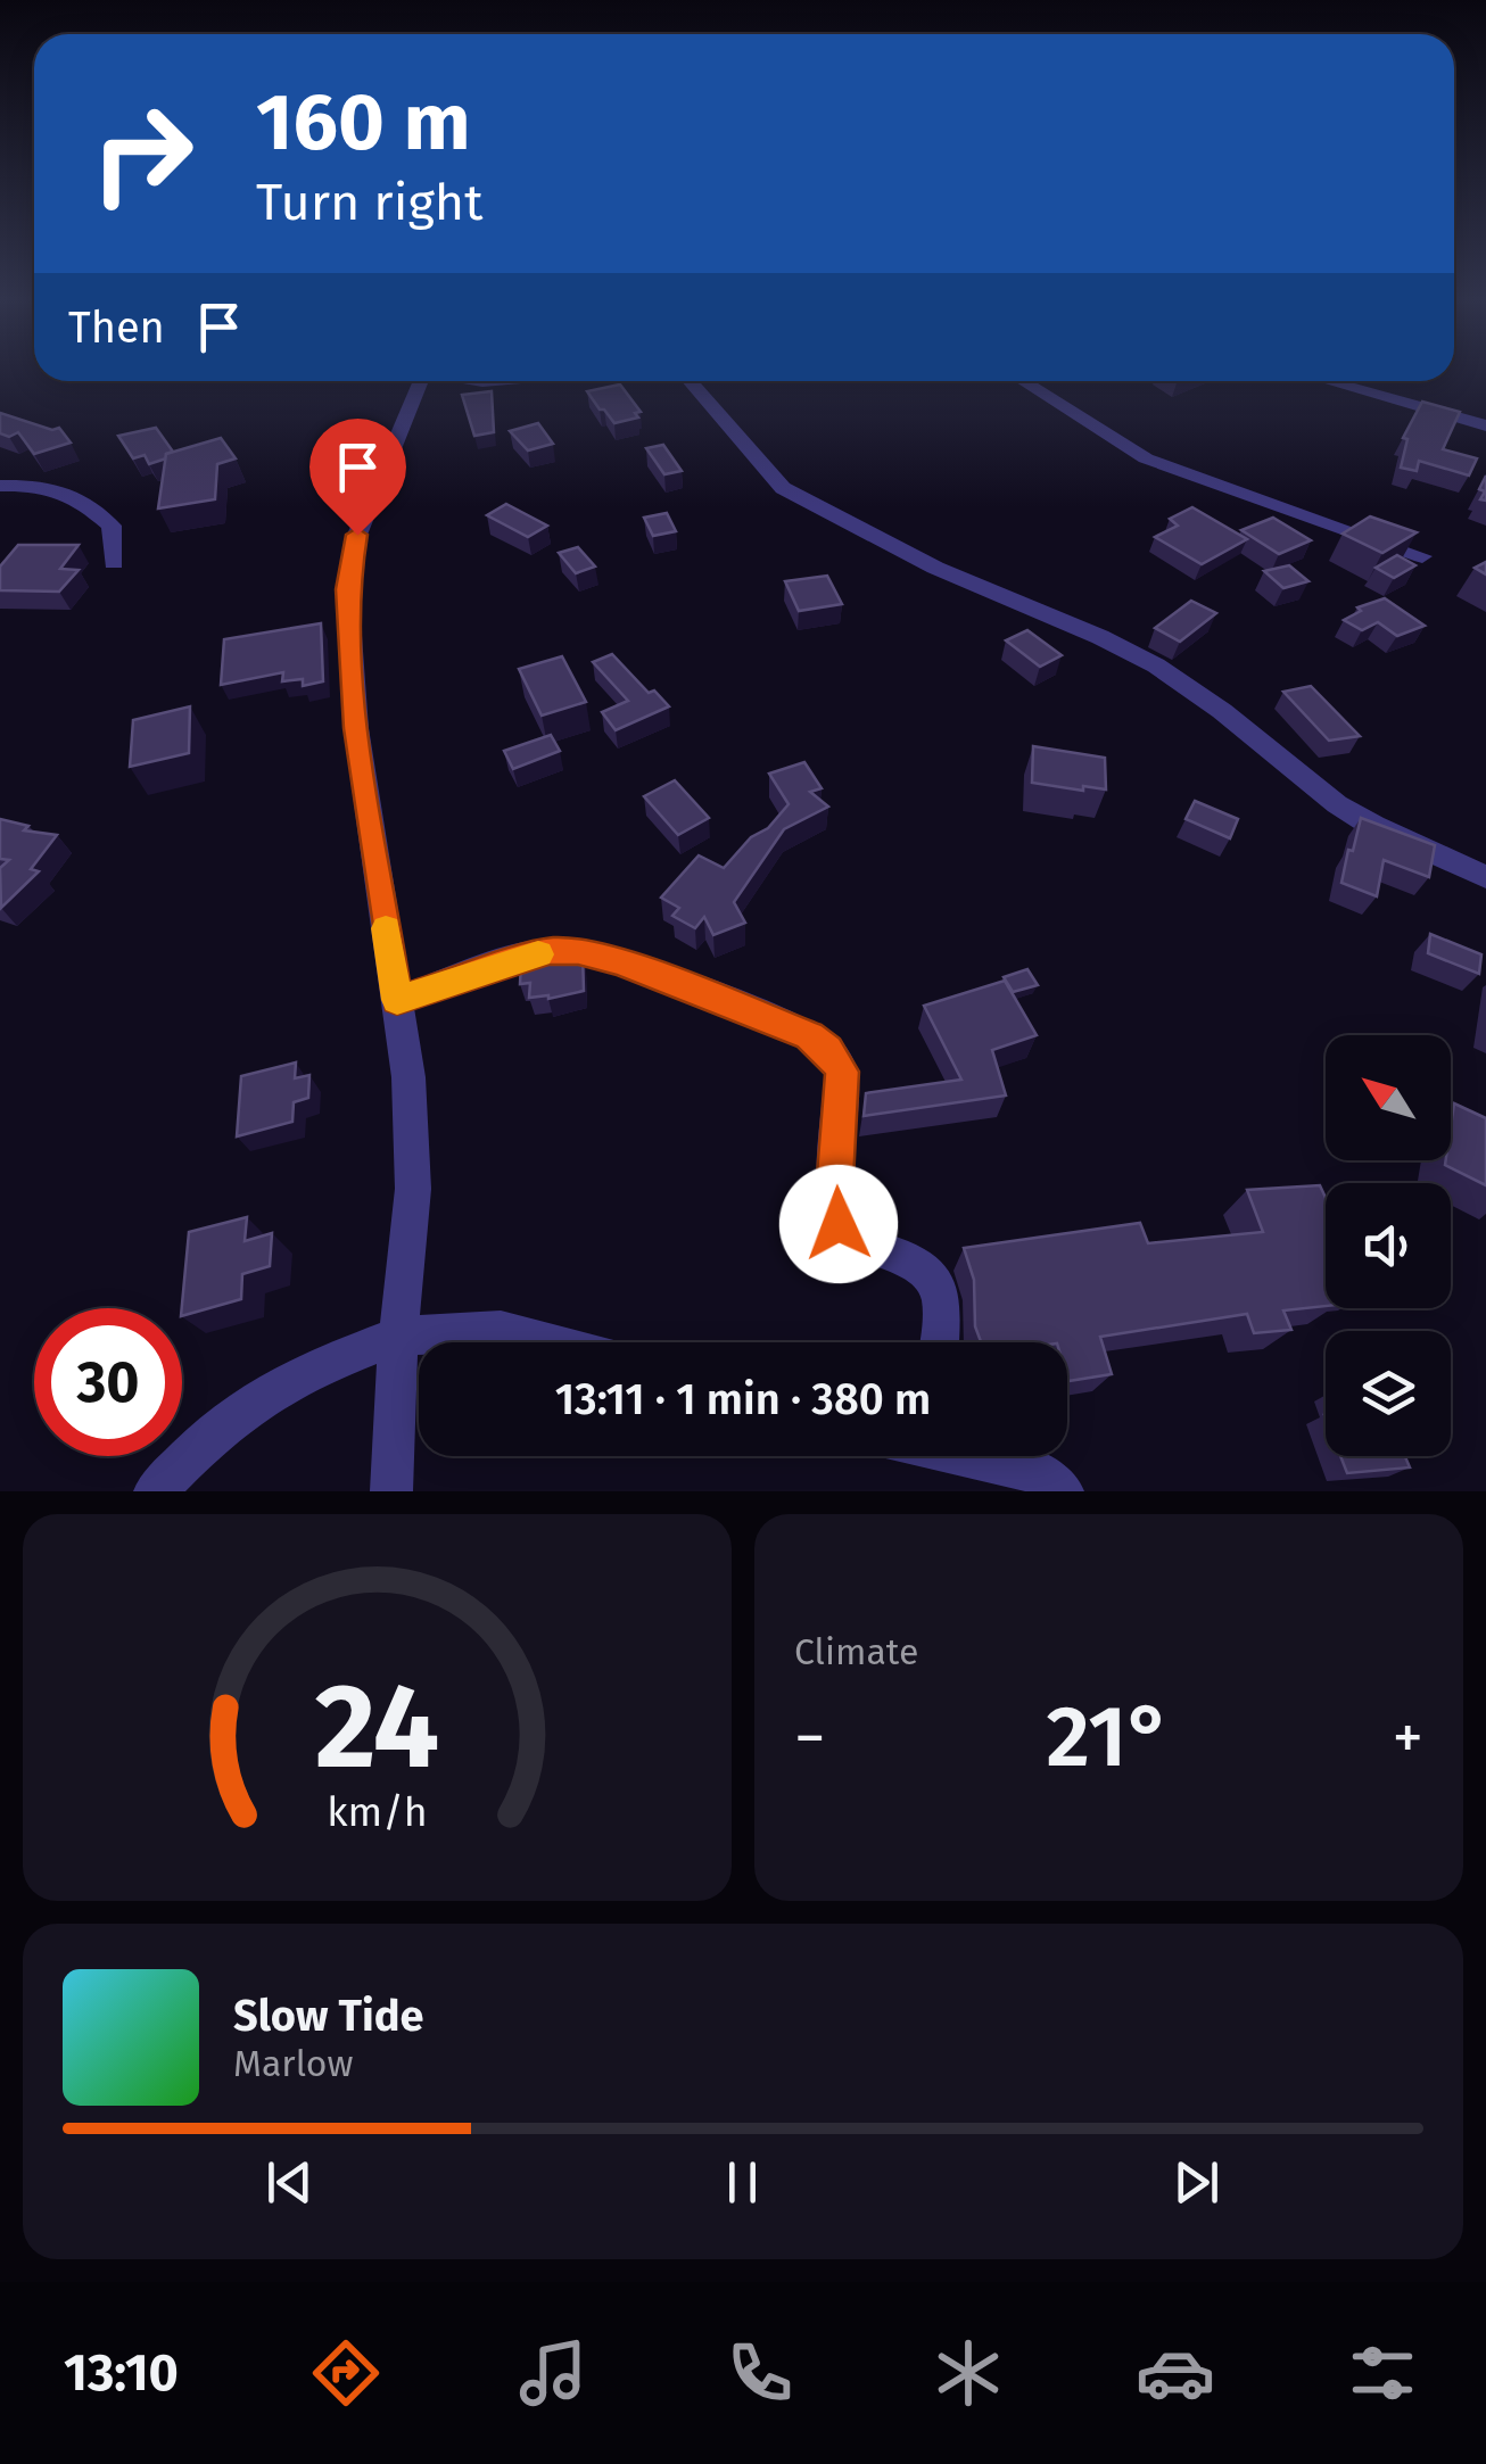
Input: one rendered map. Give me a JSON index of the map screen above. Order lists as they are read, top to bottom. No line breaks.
{"north":"top left","page":{"turn":["160 m","Turn right"],"then":"Then","limit":"30","trip":"13:11 · 1 min · 380 m","tile":"Climate","heat":["−","21°","+"],"song":["Slow Tide","Marlow"],"tabs":"13:10","gauge":["24","km/h"]}}
